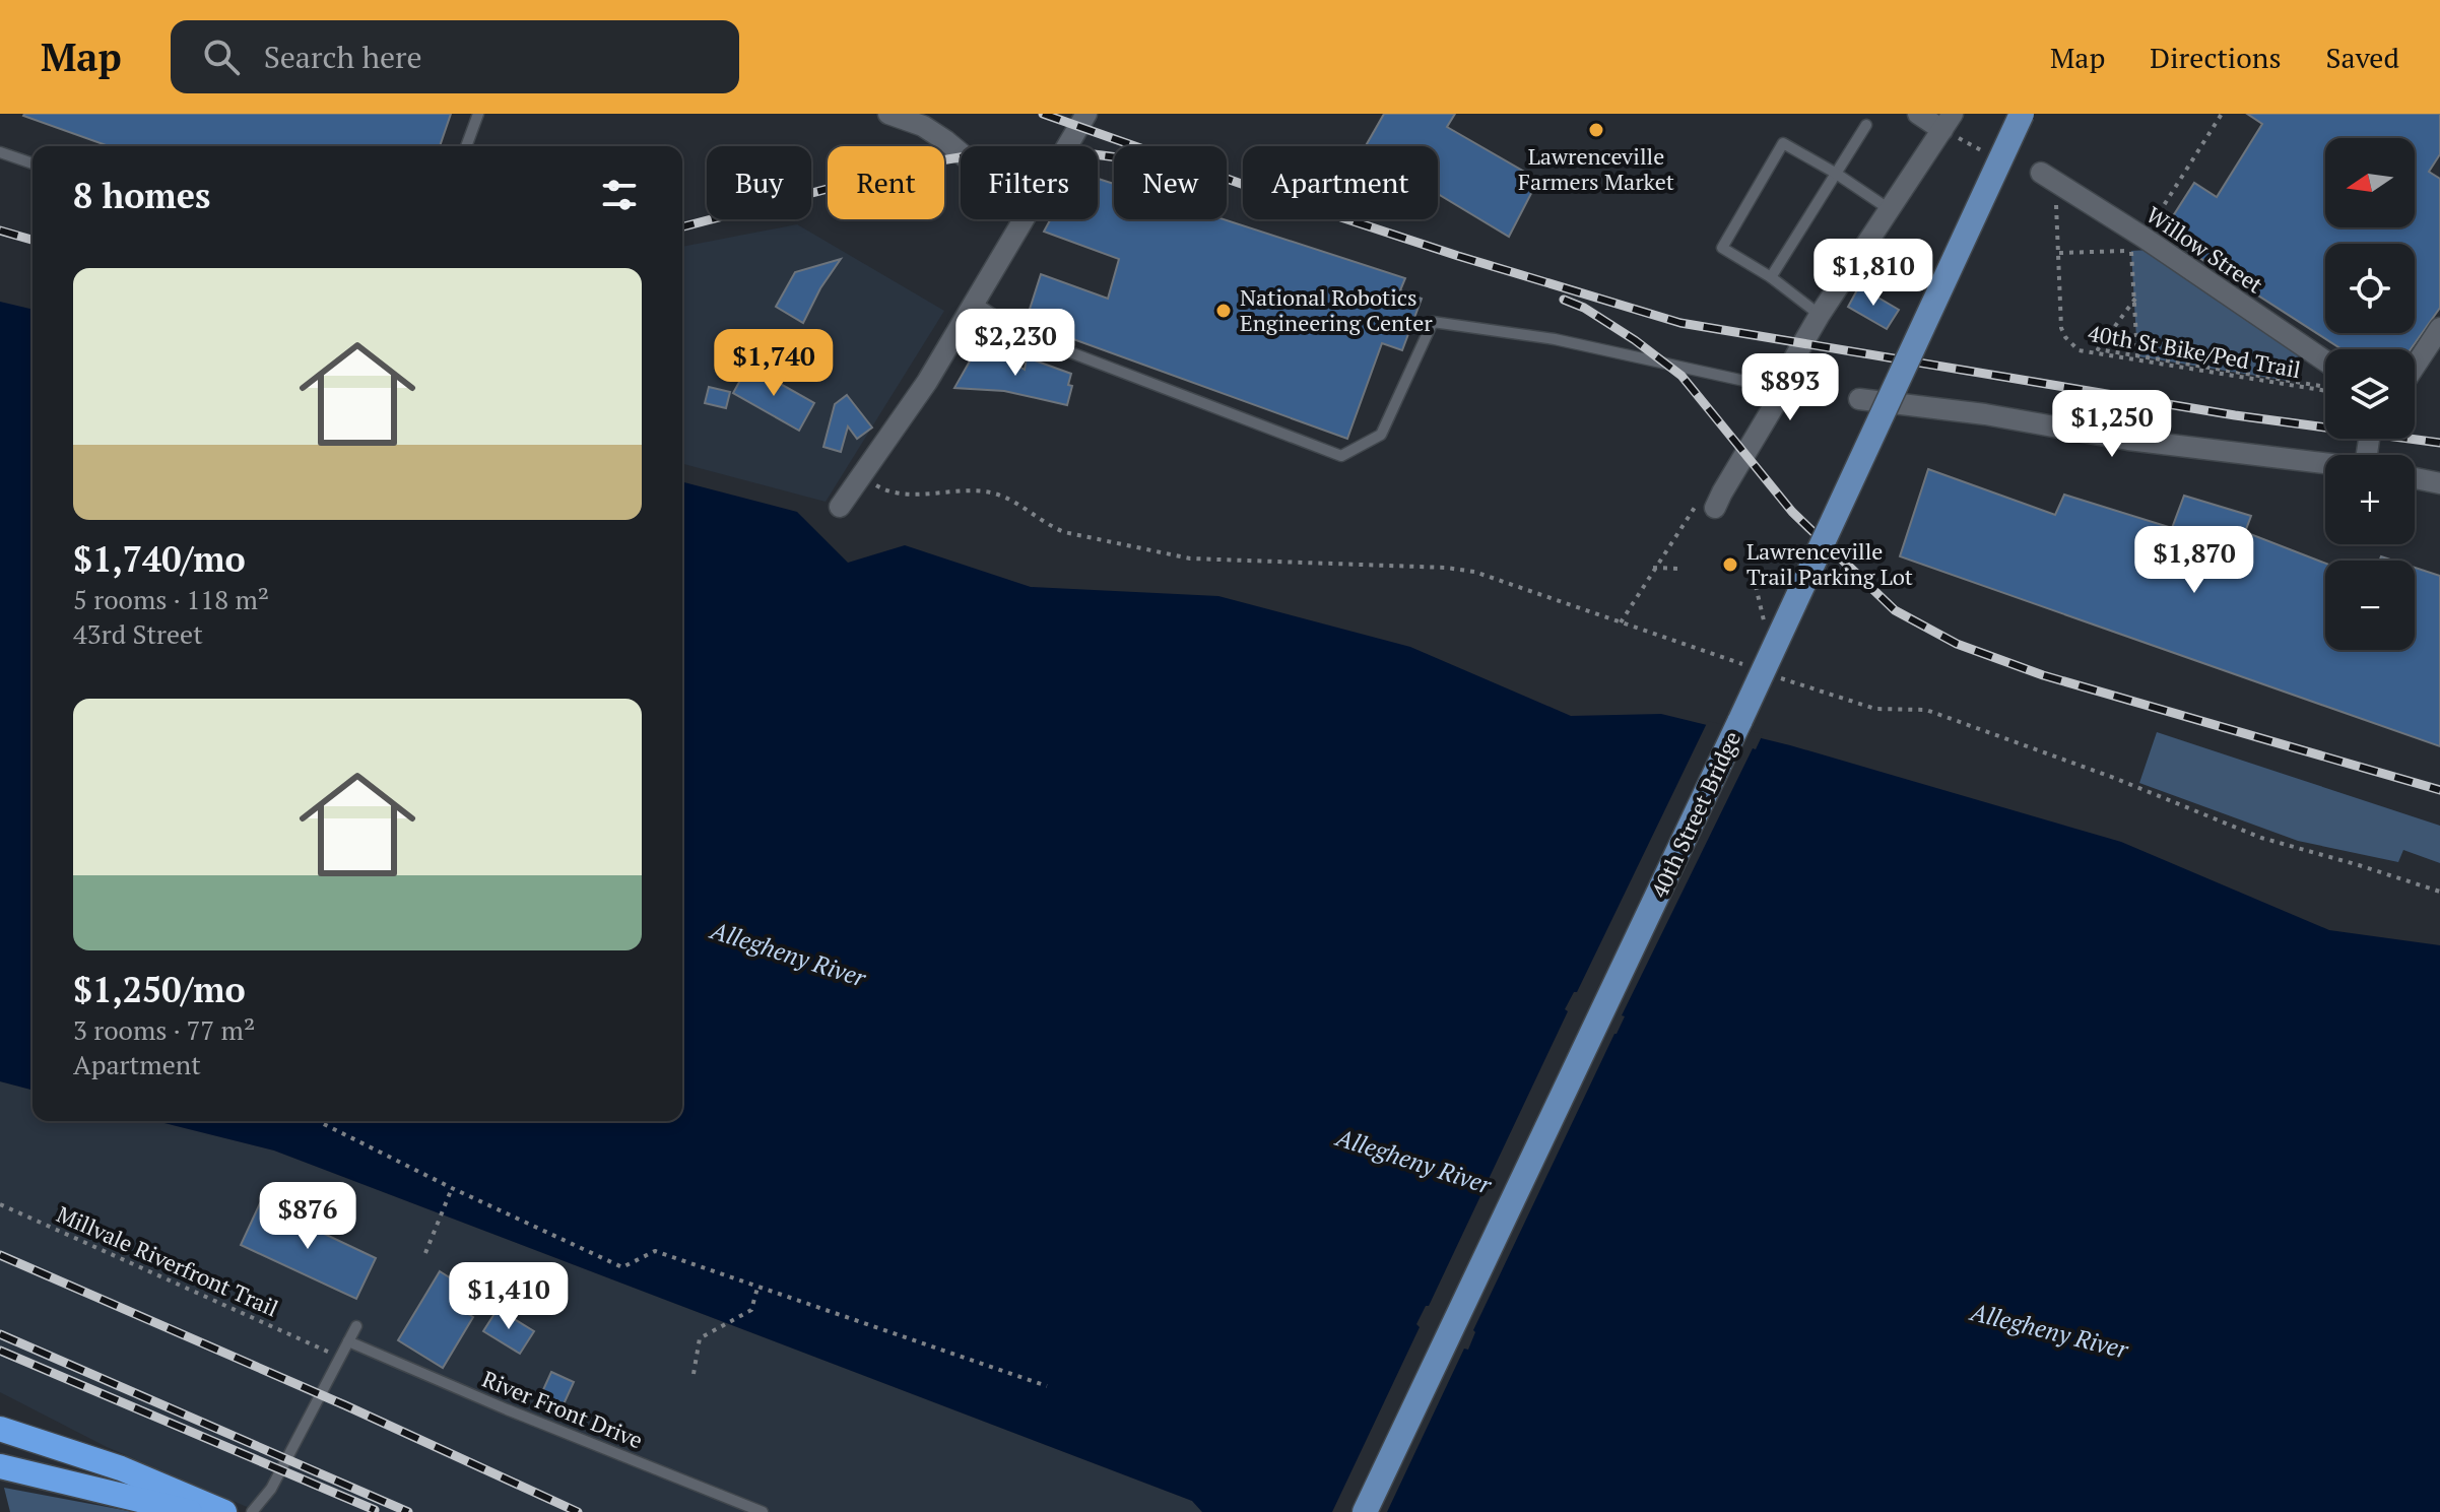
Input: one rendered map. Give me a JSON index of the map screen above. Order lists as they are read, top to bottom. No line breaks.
{"streets":{"main road":["40th Street Bridge"],"street":["Willow Street"],"lane":["River Front Drive"],"path":["40th St Bike/Ped Trail","Millvale Riverfront Trail"]},"water":["Allegheny River"],"places":["Lawrenceville Farmers Market","National Robotics Engineering Center","Lawrenceville Trail Parking Lot"],"north":"left","page":{"header":"Map","search":"Search here","nav":["Map","Directions","Saved"],"map_buttons":["+","−"],"chip":["Buy","Rent","Filters","New","Apartment"],"heading":"8 homes","price":["$1,810","$2,230","$1,740","$893","$1,250","$1,870","$876","$1,410"],"list":[{"name":"$1,740/mo","note":"5 rooms · 118 m² · 43rd Street"},{"name":"$1,250/mo","note":"3 rooms · 77 m² · Apartment"}]}}
